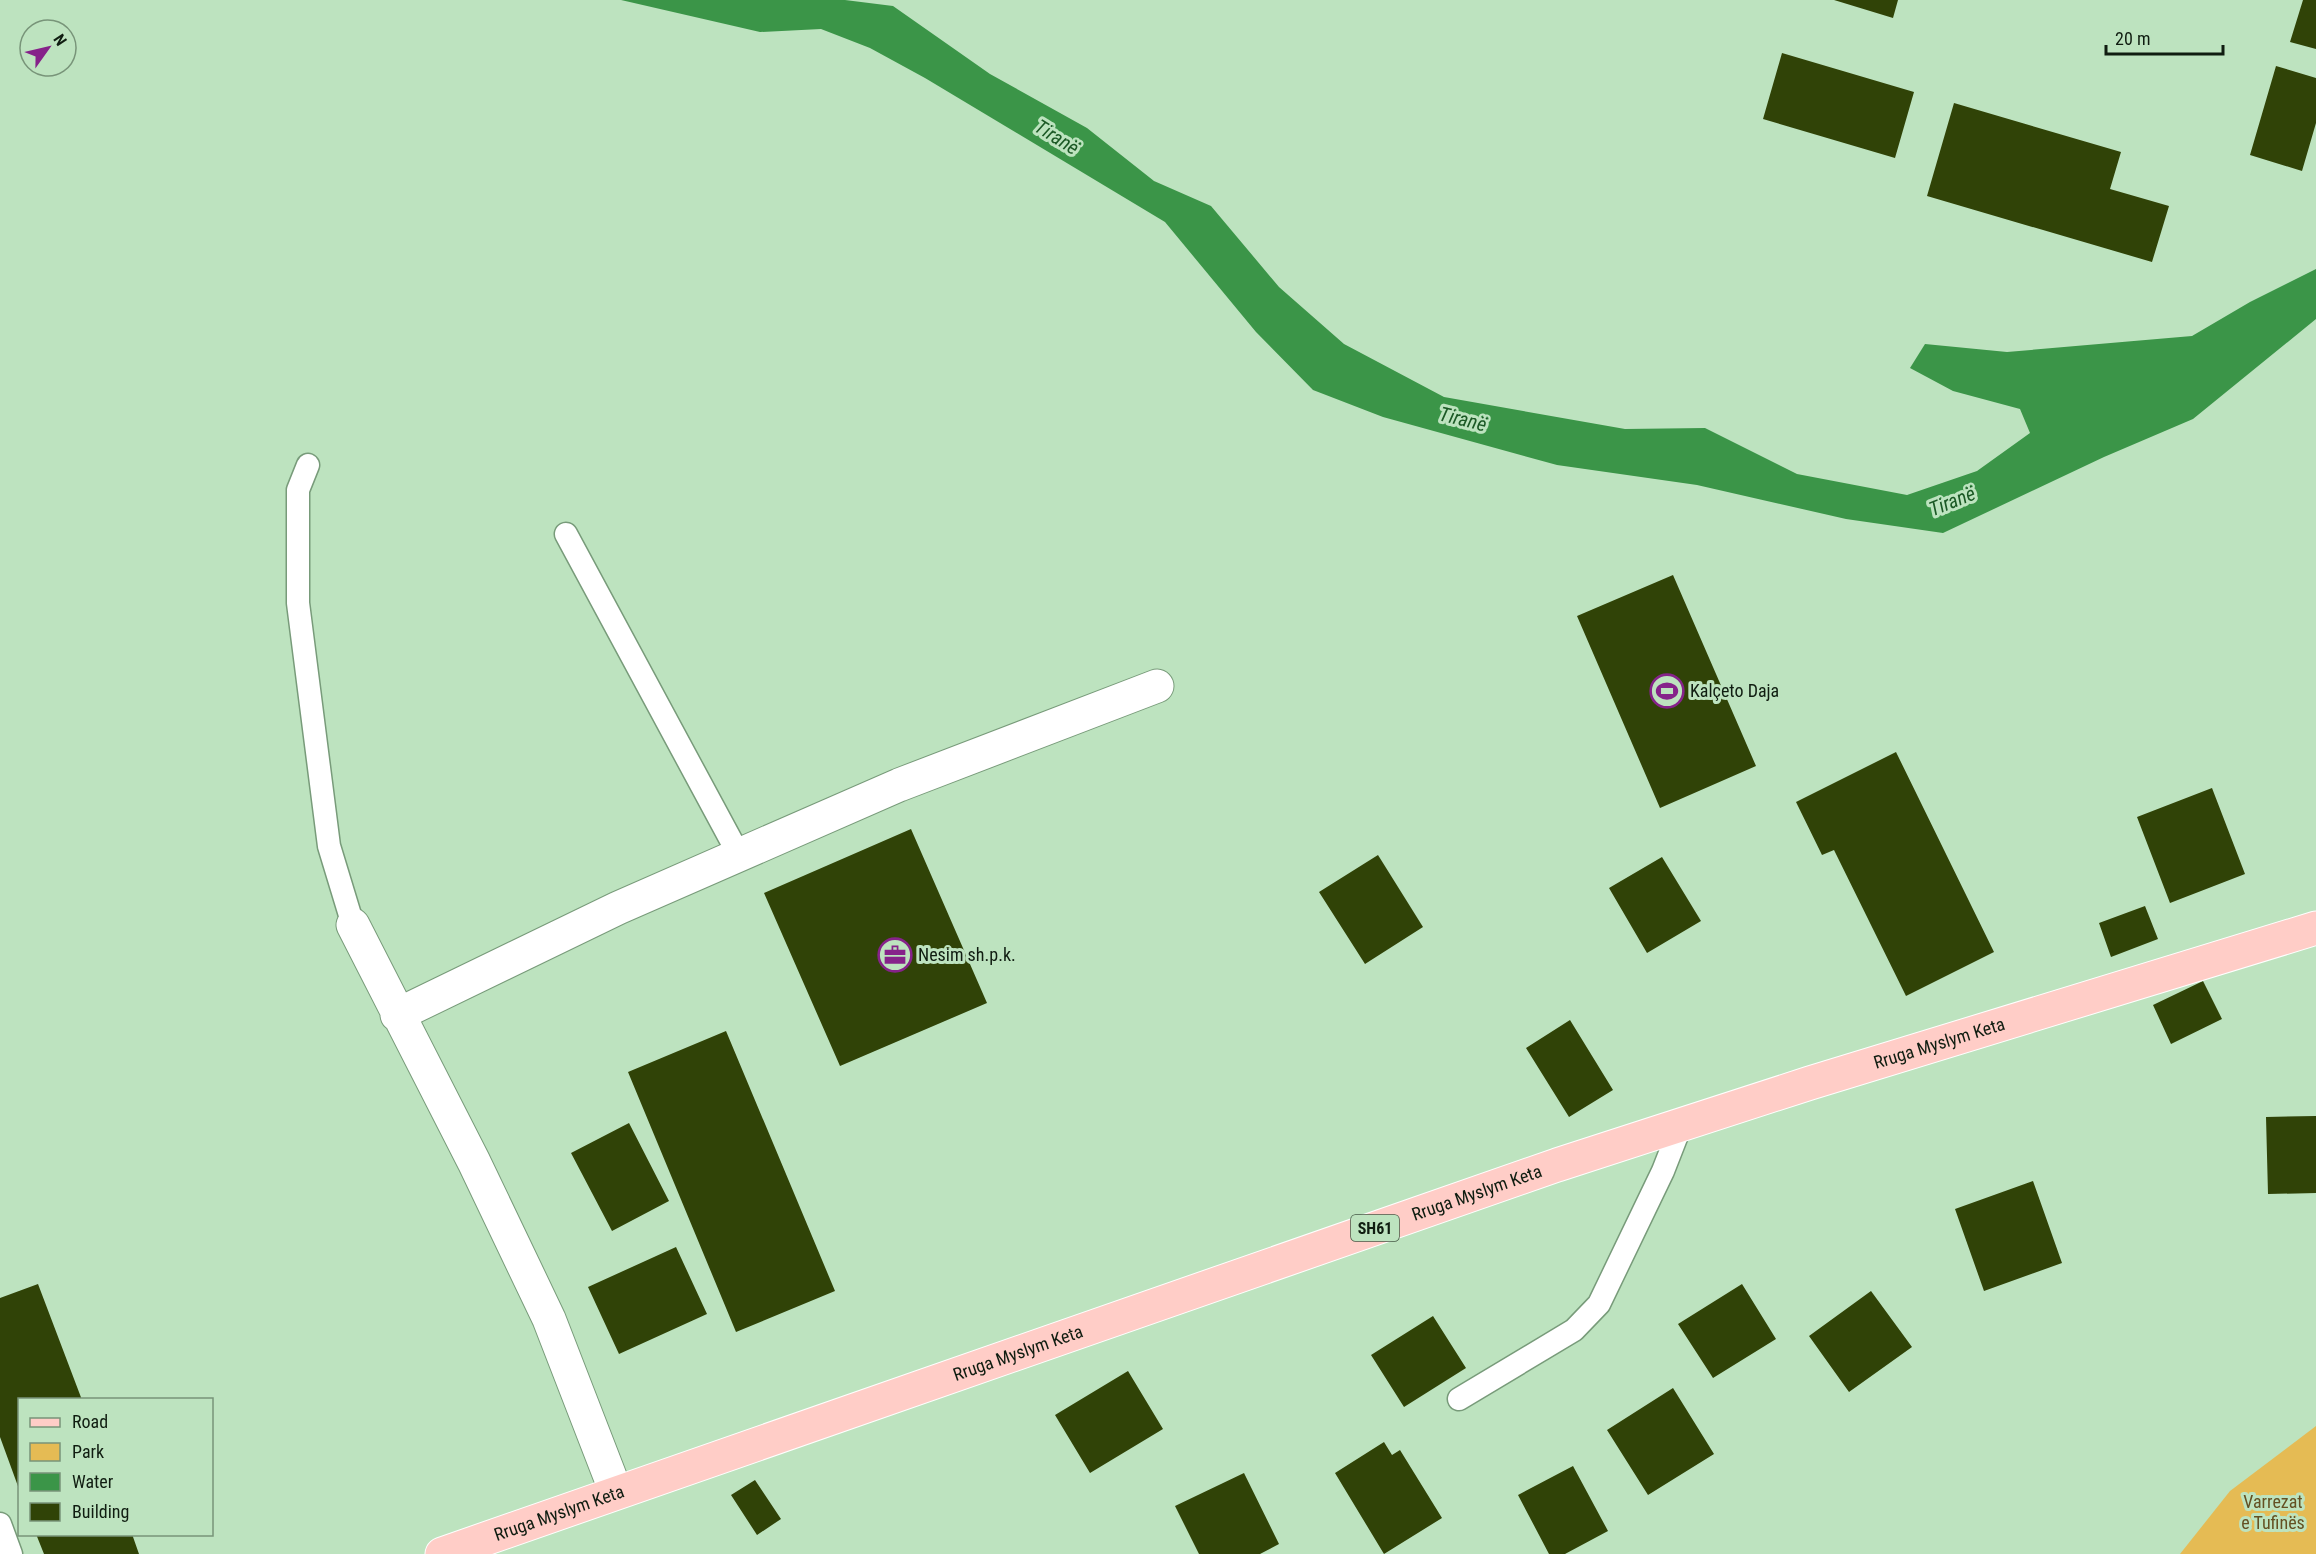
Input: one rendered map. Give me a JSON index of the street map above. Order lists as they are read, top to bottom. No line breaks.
{"streets":{"main road":["Rruga Myslym Keta","SH61"]},"water":["Tiranë"],"parks":["Varrezat e Tufinës"],"places":{"sports":["Kalçeto Daja"],"office":["Nesim sh.p.k."]},"legend":["Road","Park","Water","Building"],"scale_bar":"20 m","north":"top right"}
